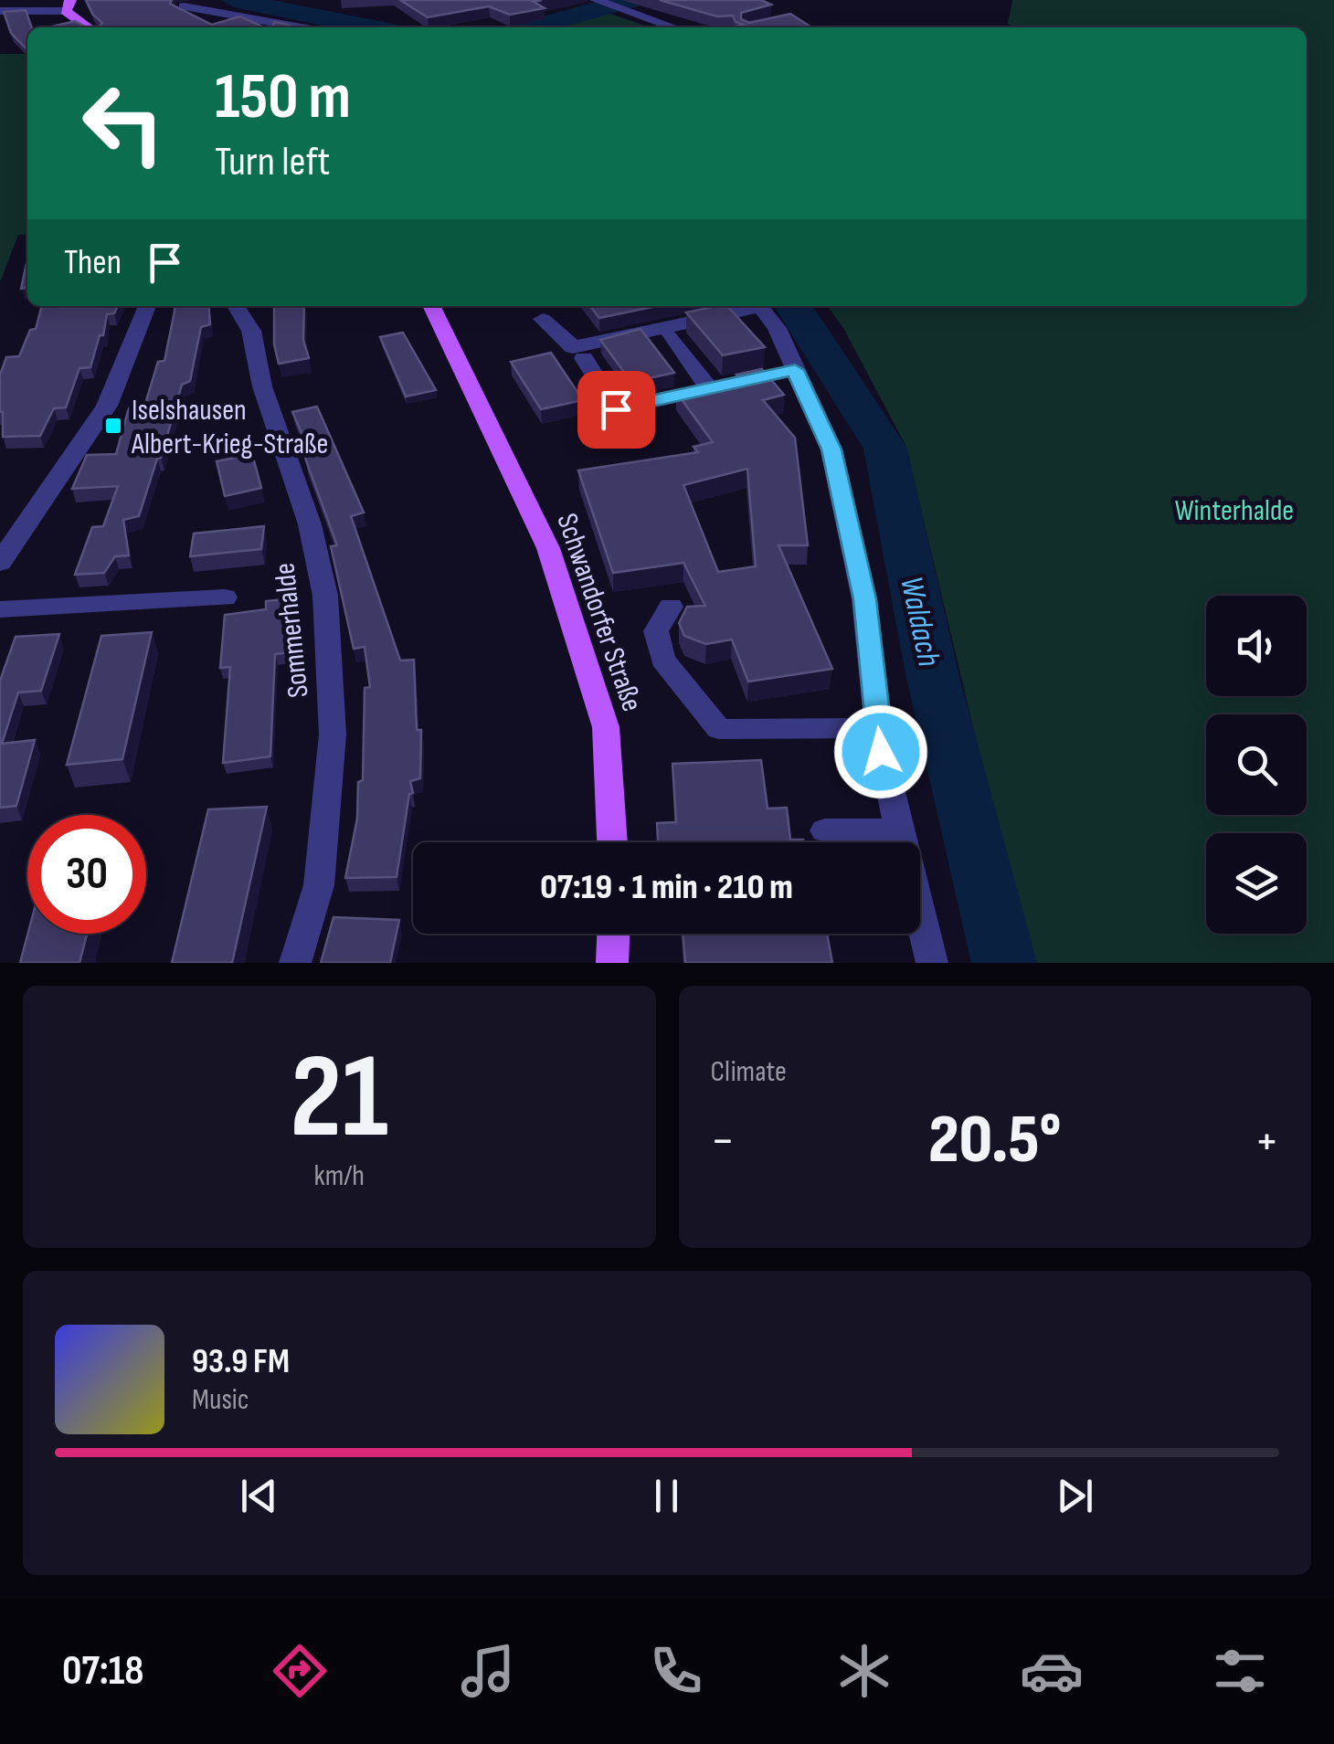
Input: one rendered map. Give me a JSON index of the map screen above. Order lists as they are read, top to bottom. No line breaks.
{"streets":{"main road":["Schwandorfer Straße"],"street":["Sommerhalde"]},"water":["Waldach"],"parks":["Winterhalde"],"places":{"transit":["Iselshausen Albert-Krieg-Straße"]},"page":{"turn":["150 m","Turn left"],"then":"Then","limit":"30","trip":"07:19 · 1 min · 210 m","tile":[["21","km/h"],"Climate"],"heat":["−","20.5°","+"],"song":["93.9 FM","Music"],"tabs":"07:18"}}
